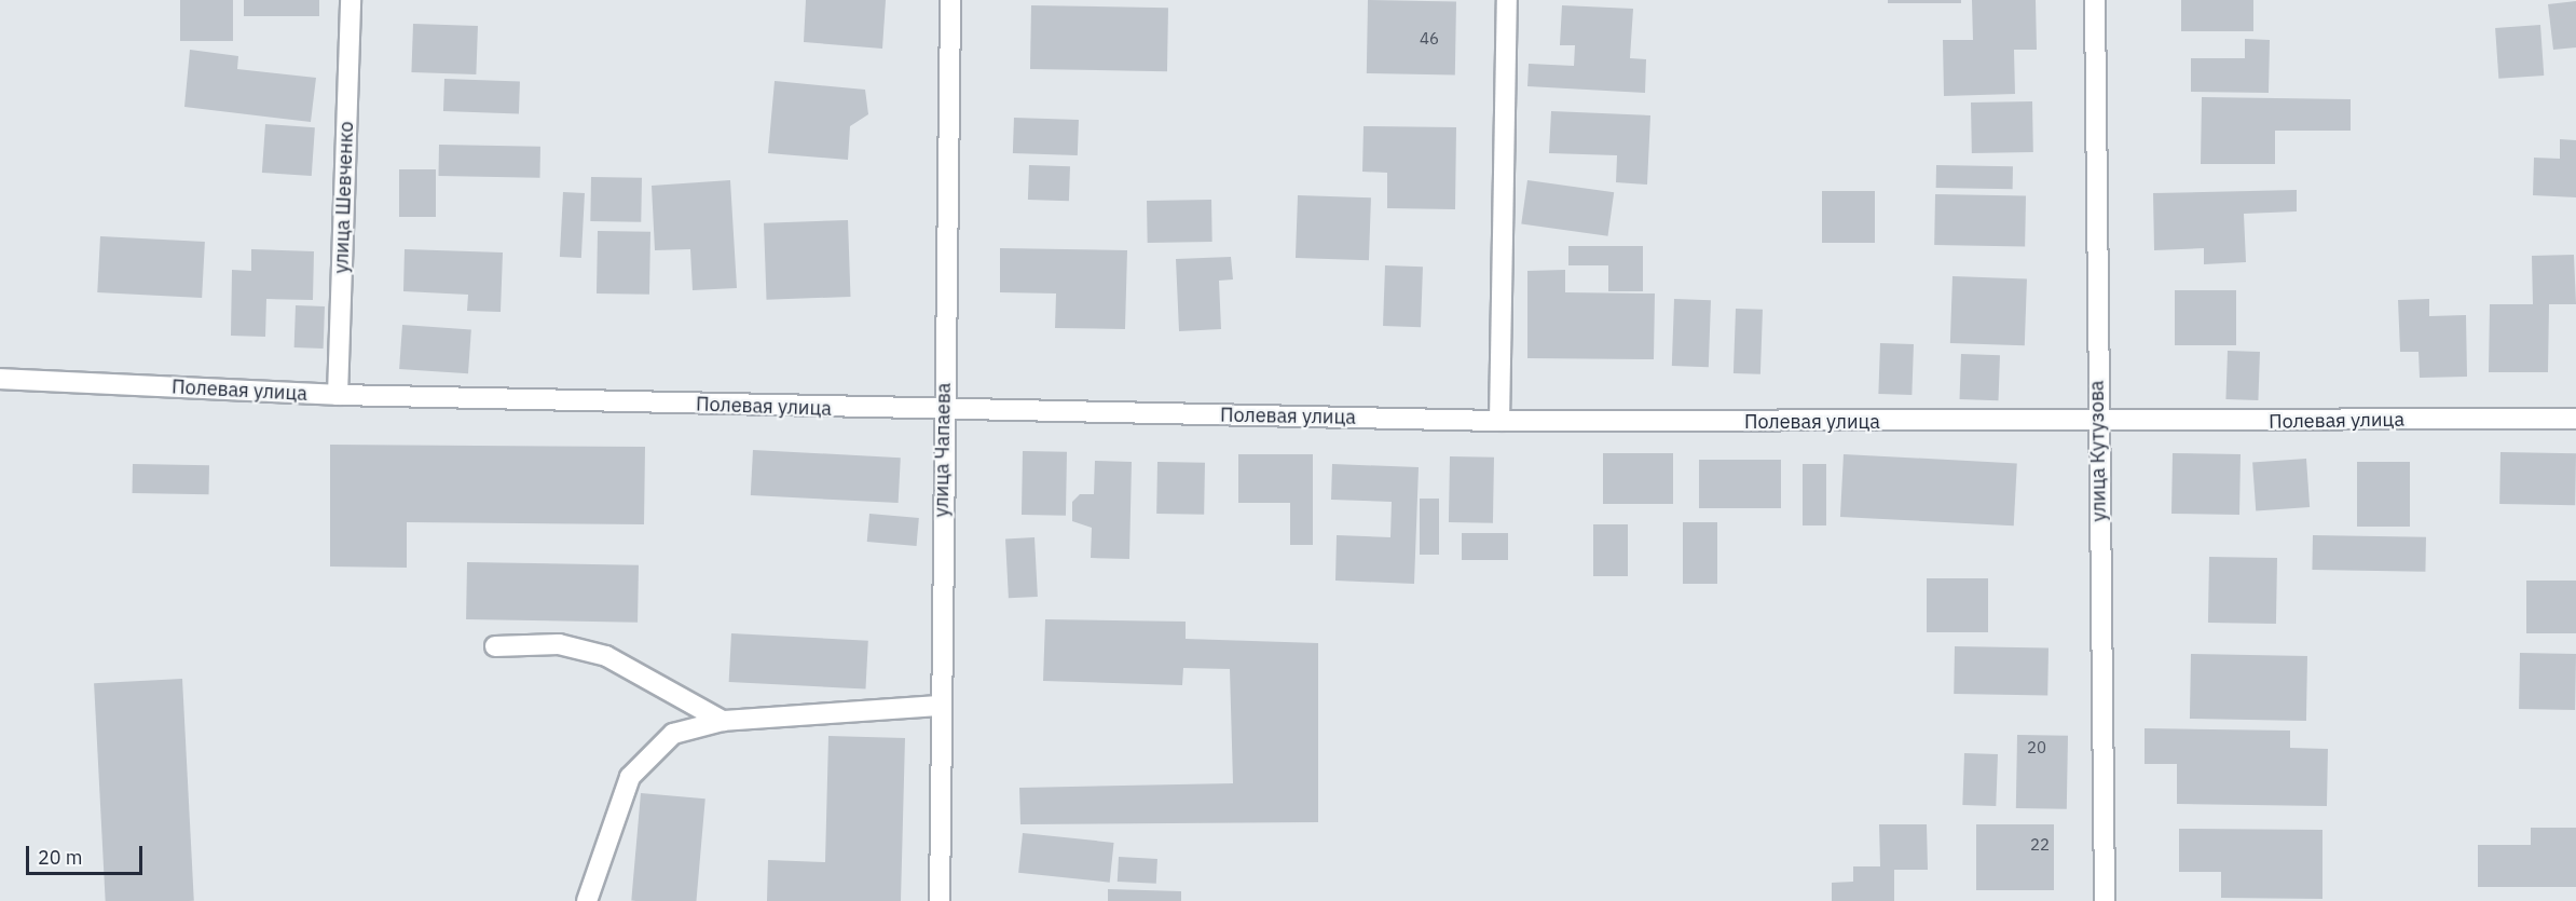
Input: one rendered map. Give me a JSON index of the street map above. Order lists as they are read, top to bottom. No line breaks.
{"streets":{"street":["улица Шевченко","Полевая улица","улица Чапаева","улица Кутузова"]},"crossings":[["улица Шевченко","Полевая улица"],["Полевая улица","улица Чапаева"],["Полевая улица","улица Кутузова"]],"house_numbers":["46","20","22"],"scale_bar":"20 m"}
